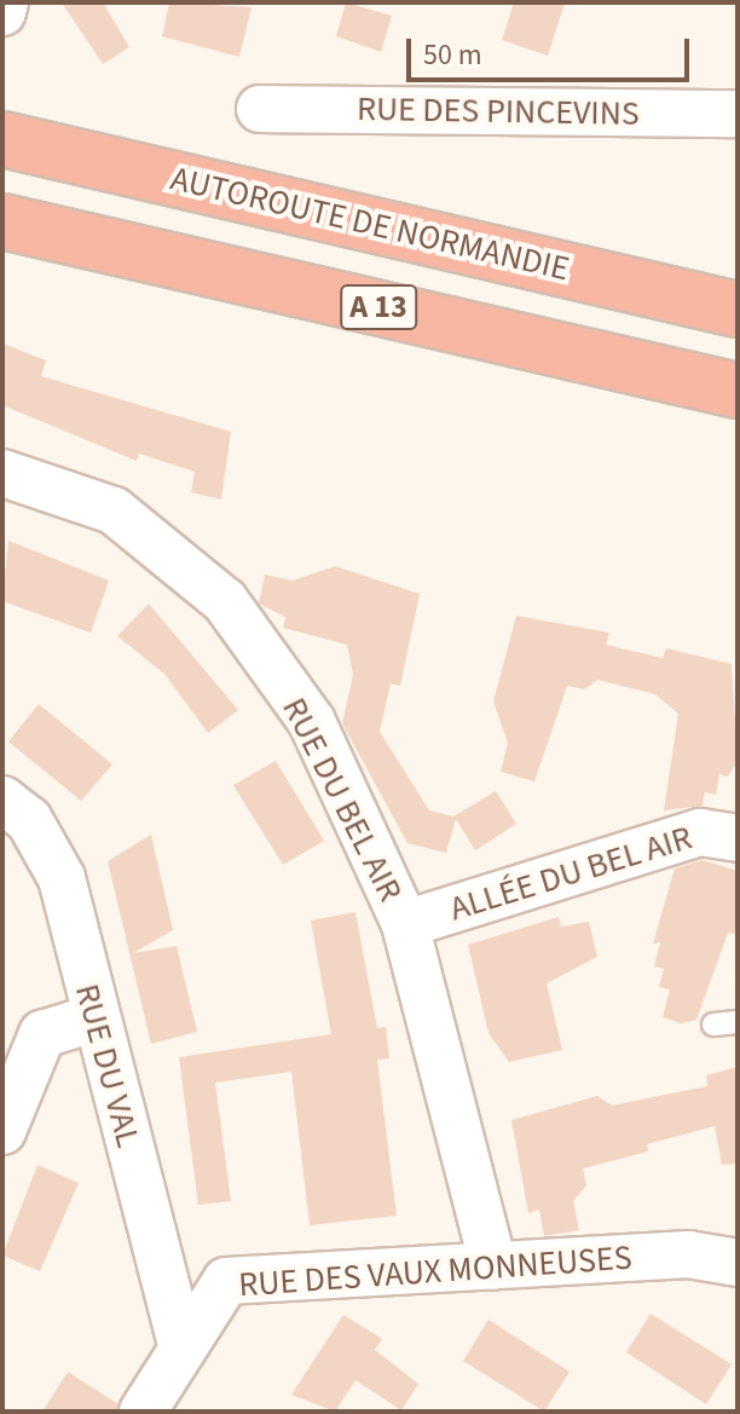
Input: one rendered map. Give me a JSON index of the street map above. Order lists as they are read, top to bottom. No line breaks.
{"streets":{"highway":["AUTOROUTE DE NORMANDIE","A 13"],"street":["RUE DES PINCEVINS","RUE DU BEL AIR","ALLÉE DU BEL AIR","RUE DU VAL","RUE DES VAUX MONNEUSES"]},"crossings":[["RUE DU BEL AIR","ALLÉE DU BEL AIR"],["RUE DU BEL AIR","RUE DES VAUX MONNEUSES"],["RUE DU VAL","RUE DES VAUX MONNEUSES"]],"scale_bar":"50 m"}
